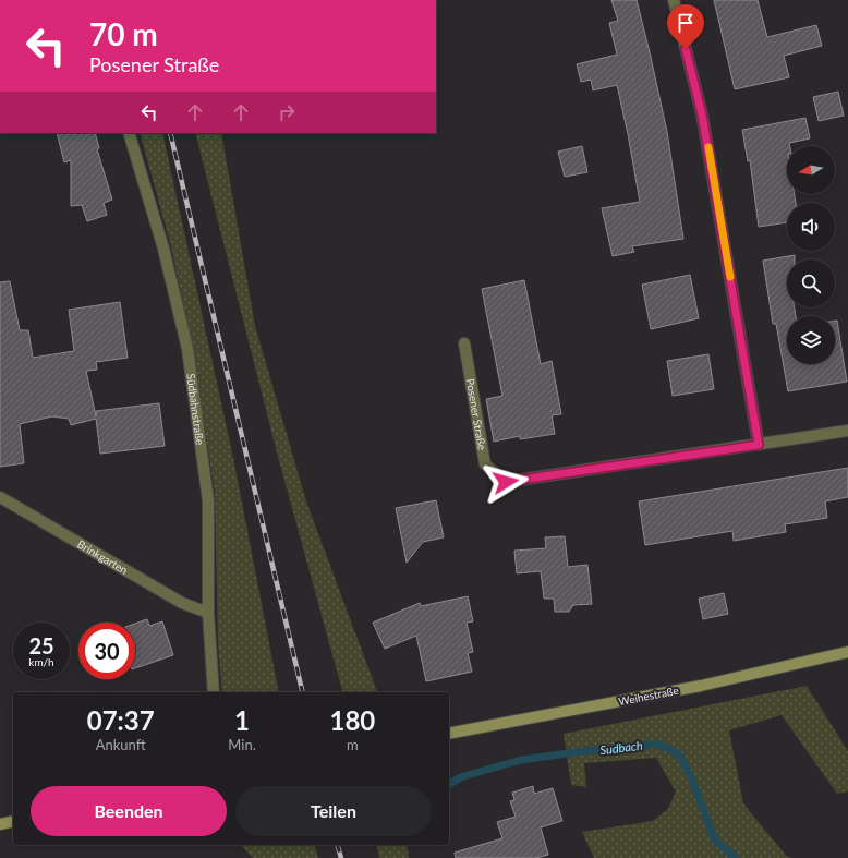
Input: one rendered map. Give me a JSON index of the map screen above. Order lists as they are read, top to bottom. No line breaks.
{"streets":{"main road":["Weihestraße"],"street":["Südbahnstraße","Posener Straße","Brinkgarten"]},"crossings":[["Südbahnstraße","Brinkgarten"]],"water":["Sudbach"],"north":"left","page":{"turn":["70 m","Posener Straße"],"speed":"25 km/h","limit":"30","eta":["07:37","Ankunft","1","Min.","180","m"],"buttons":["Beenden","Teilen"]}}
